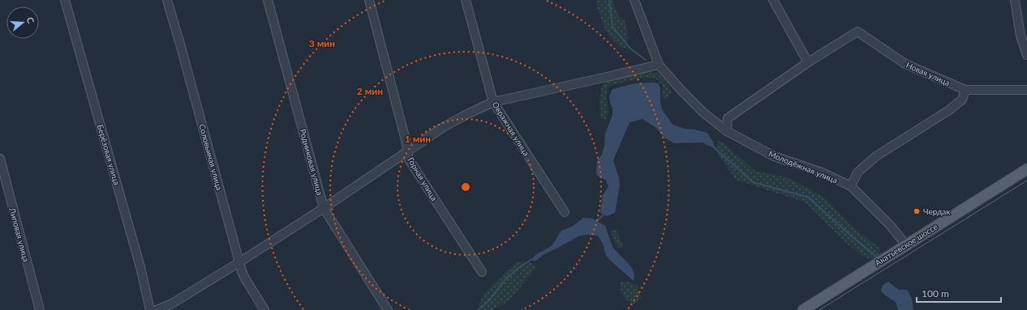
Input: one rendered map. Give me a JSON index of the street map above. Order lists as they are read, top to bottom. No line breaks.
{"streets":{"main road":["Акатьевское шоссе"],"street":["Новая улица","Овражная улица","Берёзовая улица","Соловьиная улица","Родниковая улица","Молодёжная улица","Горная улица","Липовая улица"]},"crossings":[["Новая улица","Молодёжная улица"],["Молодёжная улица","Акатьевское шоссе"]],"places":["Чердак"],"scale_bar":"100 m","north":"right","rings":["3 мин","2 мин","1 мин"]}
